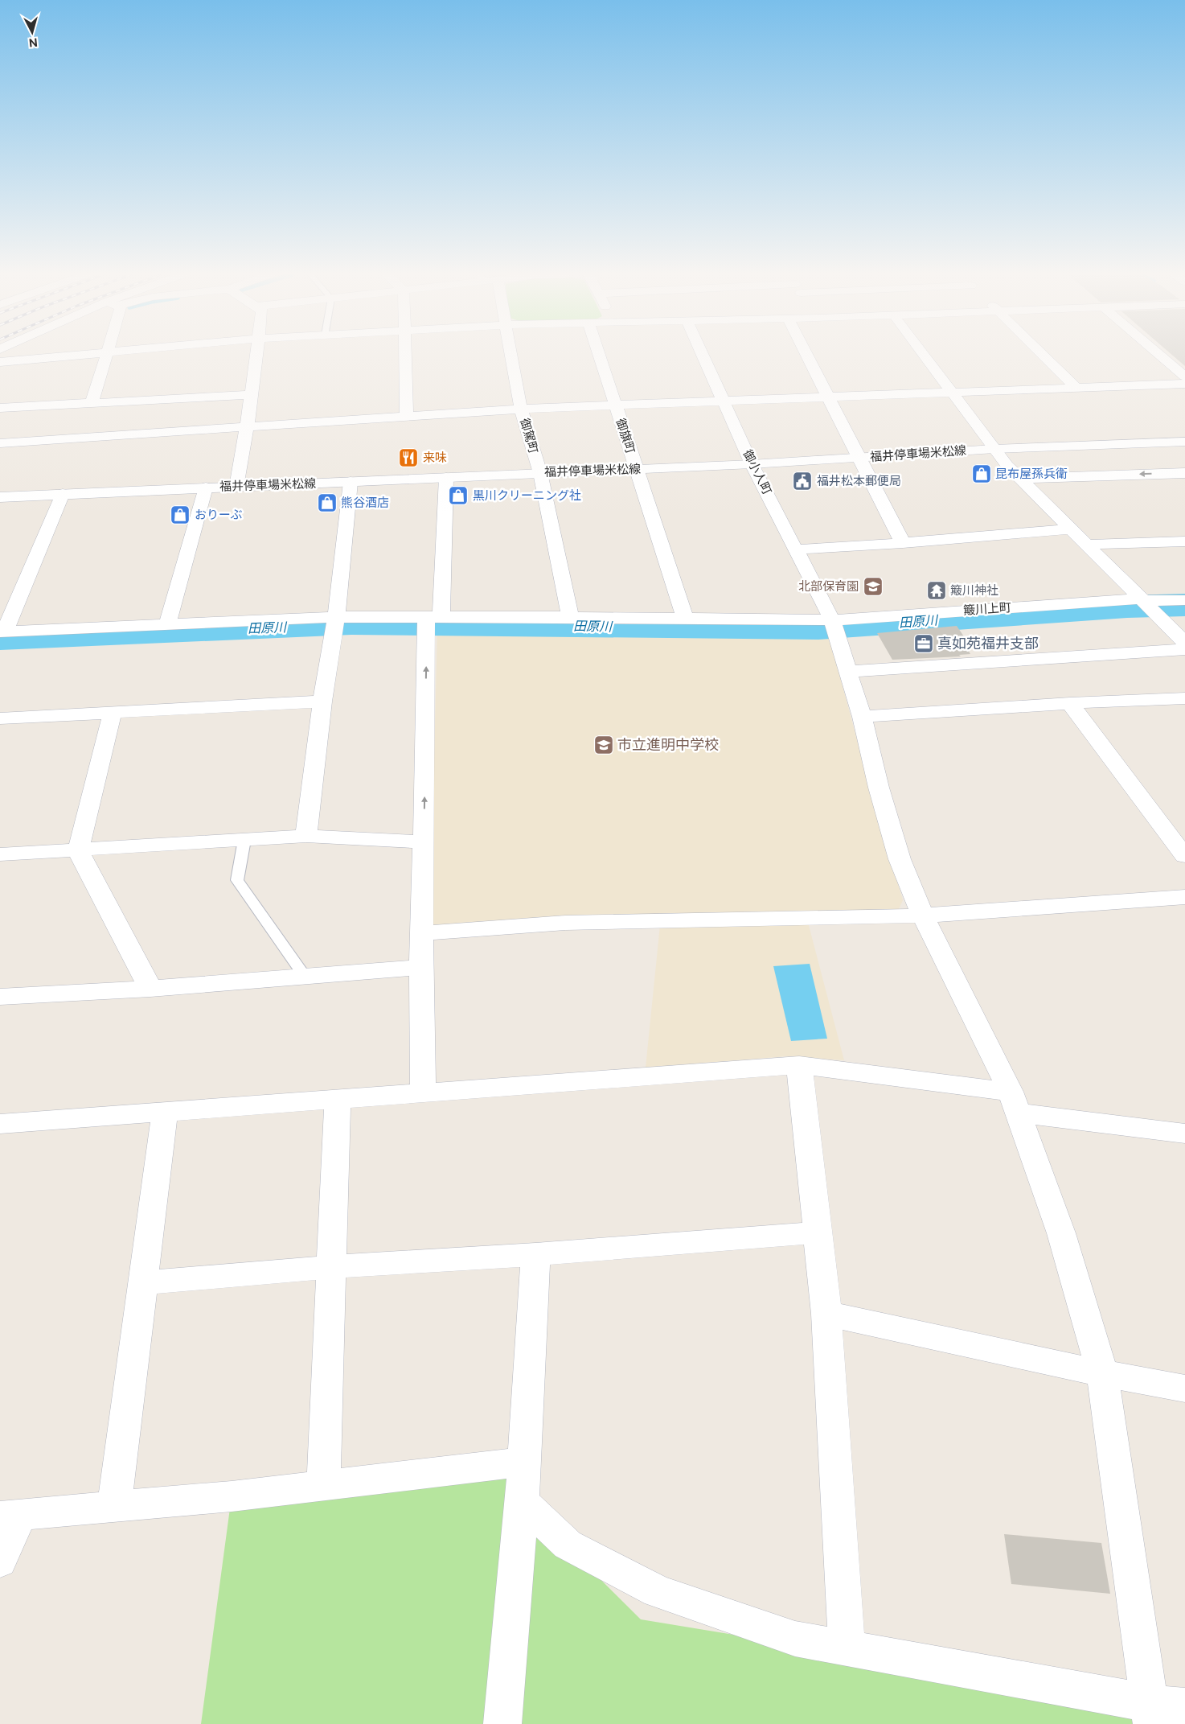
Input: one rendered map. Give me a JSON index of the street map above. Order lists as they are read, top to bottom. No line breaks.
{"streets":{"street":["御駕町","御旗町","福井停車場米松線","御小人町","簸川上町"]},"crossings":[["御駕町","福井停車場米松線"],["御駕町","簸川上町"],["御旗町","福井停車場米松線"],["御旗町","簸川上町"],["福井停車場米松線","御小人町"],["御小人町","簸川上町"]],"water":["田原川"],"places":{"restaurant":["来味"],"shop":["昆布屋孫兵衛","黒川クリーニング社","熊谷酒店","おりーぶ"],"public building":["福井松本郵便局"],"school or university":["北部保育園","市立進明中学校"],"temple":["簸川神社"],"office":["真如苑福井支部"]},"north":"bottom"}
